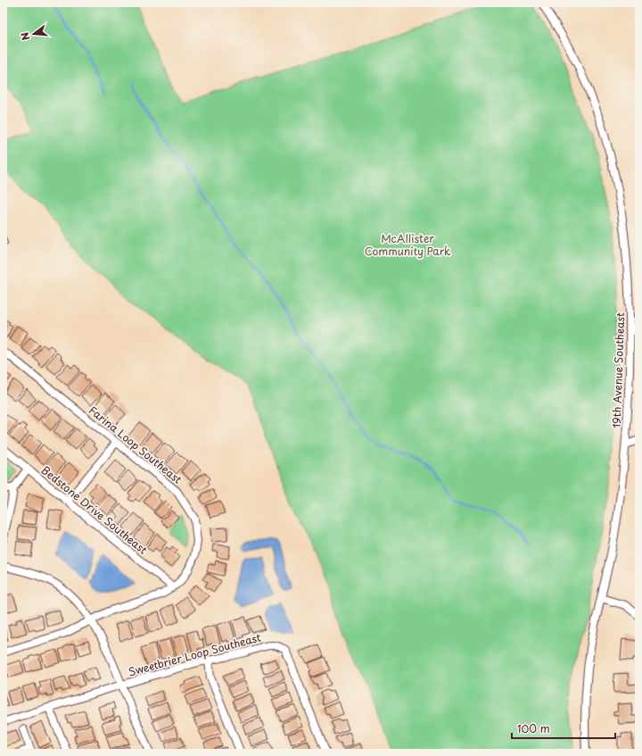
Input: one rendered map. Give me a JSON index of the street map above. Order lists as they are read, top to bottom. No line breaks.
{"streets":{"street":["19th Avenue Southeast","Farina Loop Southeast","Bedstone Drive Southeast","Sweetbrier Loop Southeast"]},"crossings":[["Farina Loop Southeast","Bedstone Drive Southeast"]],"parks":["McAllister Community Park"],"scale_bar":"100 m","north":"left"}
